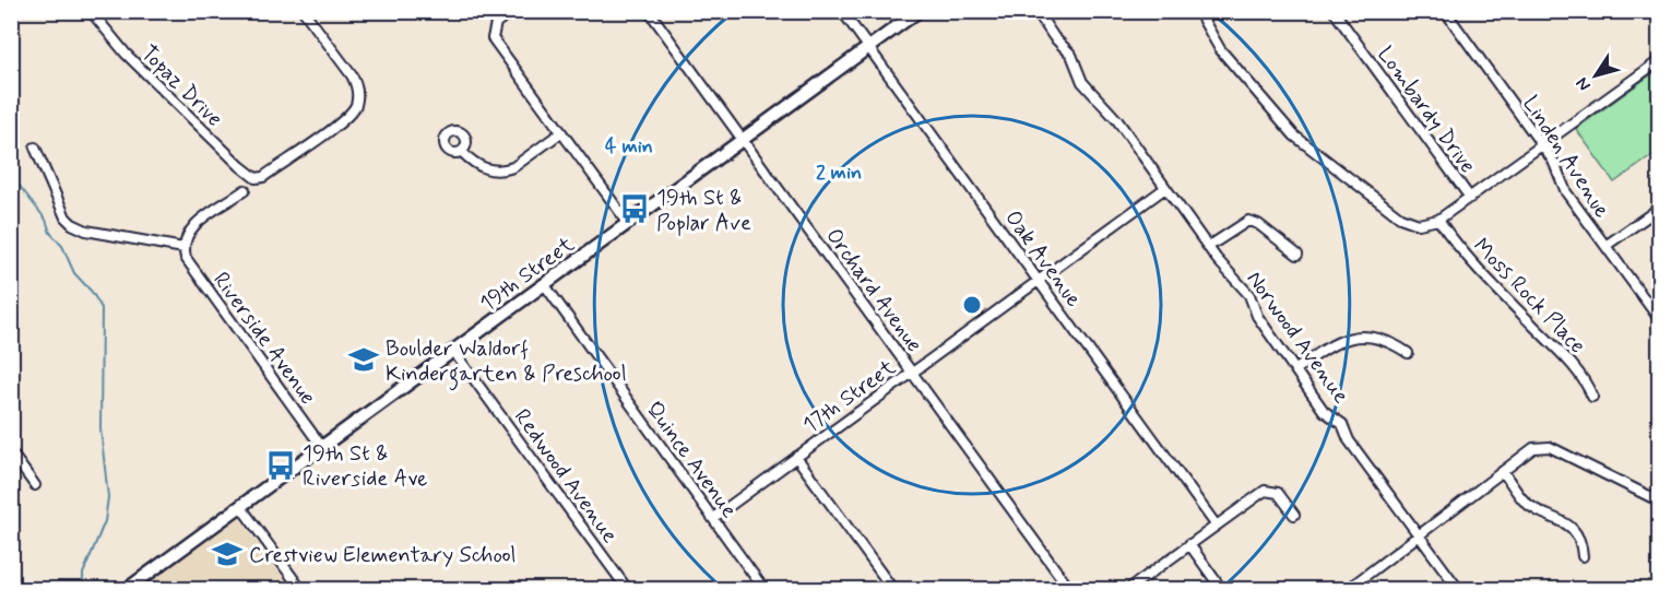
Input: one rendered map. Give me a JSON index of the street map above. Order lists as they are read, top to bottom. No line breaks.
{"streets":{"street":["Topaz Drive","Lombardy Drive","Linden Avenue","Oak Avenue","19th Street","Orchard Avenue","Moss Rock Place","Norwood Avenue","Riverside Avenue","17th Street","Quince Avenue","Redwood Avenue"]},"crossings":[["Oak Avenue","19th Street"],["Oak Avenue","17th Street"],["19th Street","Orchard Avenue"],["19th Street","Riverside Avenue"],["19th Street","Quince Avenue"],["19th Street","Redwood Avenue"],["Orchard Avenue","17th Street"],["Norwood Avenue","17th Street"],["17th Street","Quince Avenue"]],"places":{"bus stop":["19th St & Poplar Ave","19th St & Riverside Ave"],"school or university":["Boulder Waldorf Kindergarten & Preschool","Crestview Elementary School"]},"north":"bottom left","rings":["4 min","2 min"]}
